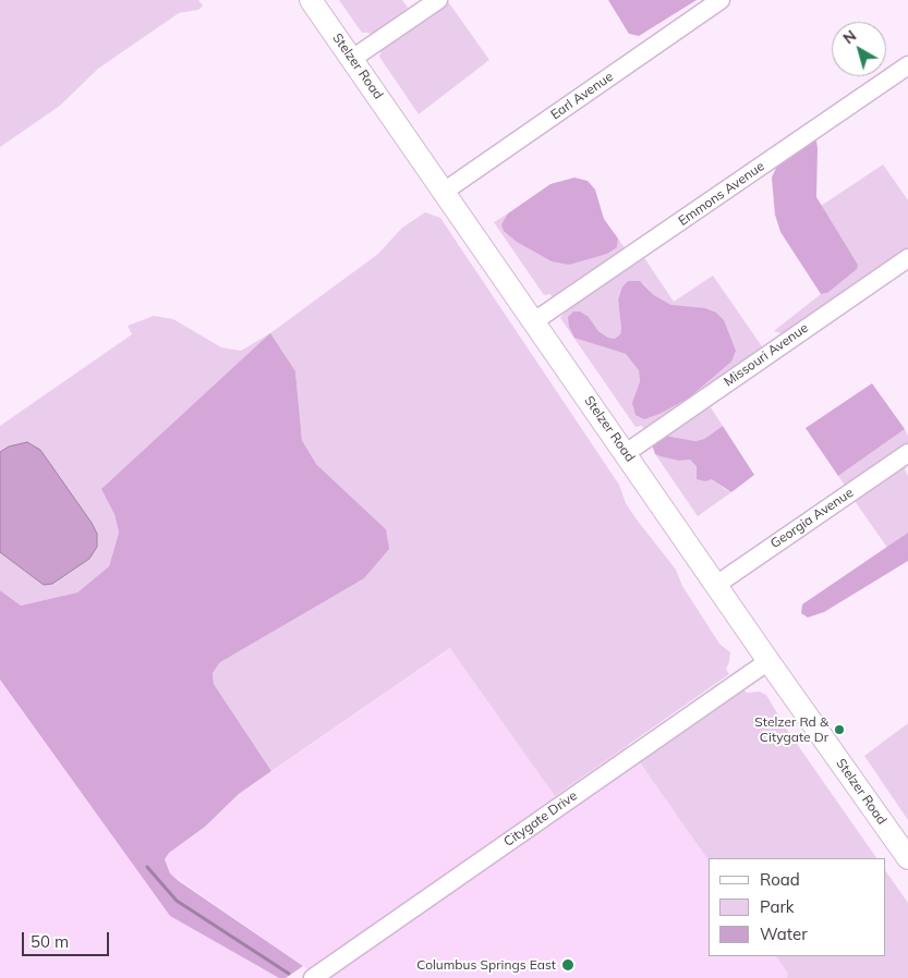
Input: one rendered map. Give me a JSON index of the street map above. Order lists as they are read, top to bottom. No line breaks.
{"streets":{"main road":["Stelzer Road"],"street":["Earl Avenue","Emmons Avenue","Missouri Avenue","Georgia Avenue","Citygate Drive"]},"crossings":[["Stelzer Road","Earl Avenue"],["Stelzer Road","Emmons Avenue"],["Stelzer Road","Missouri Avenue"],["Stelzer Road","Georgia Avenue"],["Stelzer Road","Citygate Drive"]],"places":["Stelzer Rd & Citygate Dr","Columbus Springs East"],"legend":["Road","Park","Water"],"scale_bar":"50 m","north":"top left"}
